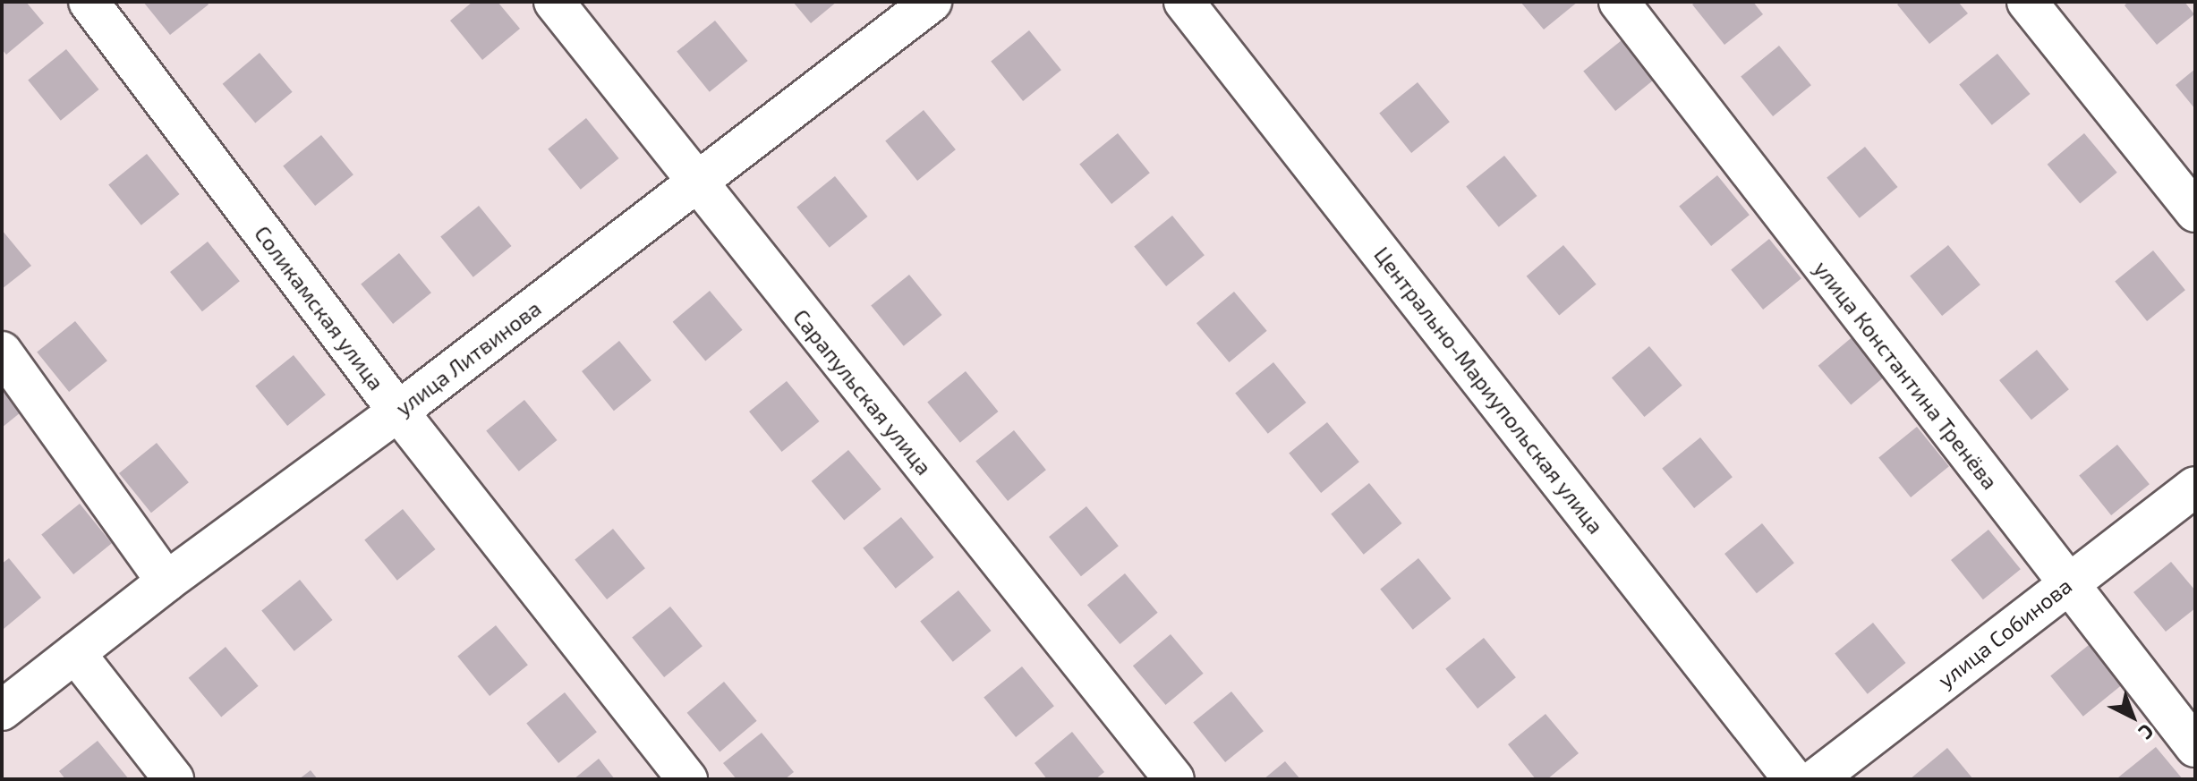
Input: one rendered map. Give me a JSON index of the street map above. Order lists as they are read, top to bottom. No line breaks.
{"streets":{"street":["Соликамская улица","улица Литвинова","улица Константина Тренёва","Центрально-Мариупольская улица","Сарапульская улица","улица Собинова"]},"crossings":[["Соликамская улица","улица Литвинова"],["улица Литвинова","Сарапульская улица"],["улица Константина Тренёва","улица Собинова"]],"north":"bottom right"}
